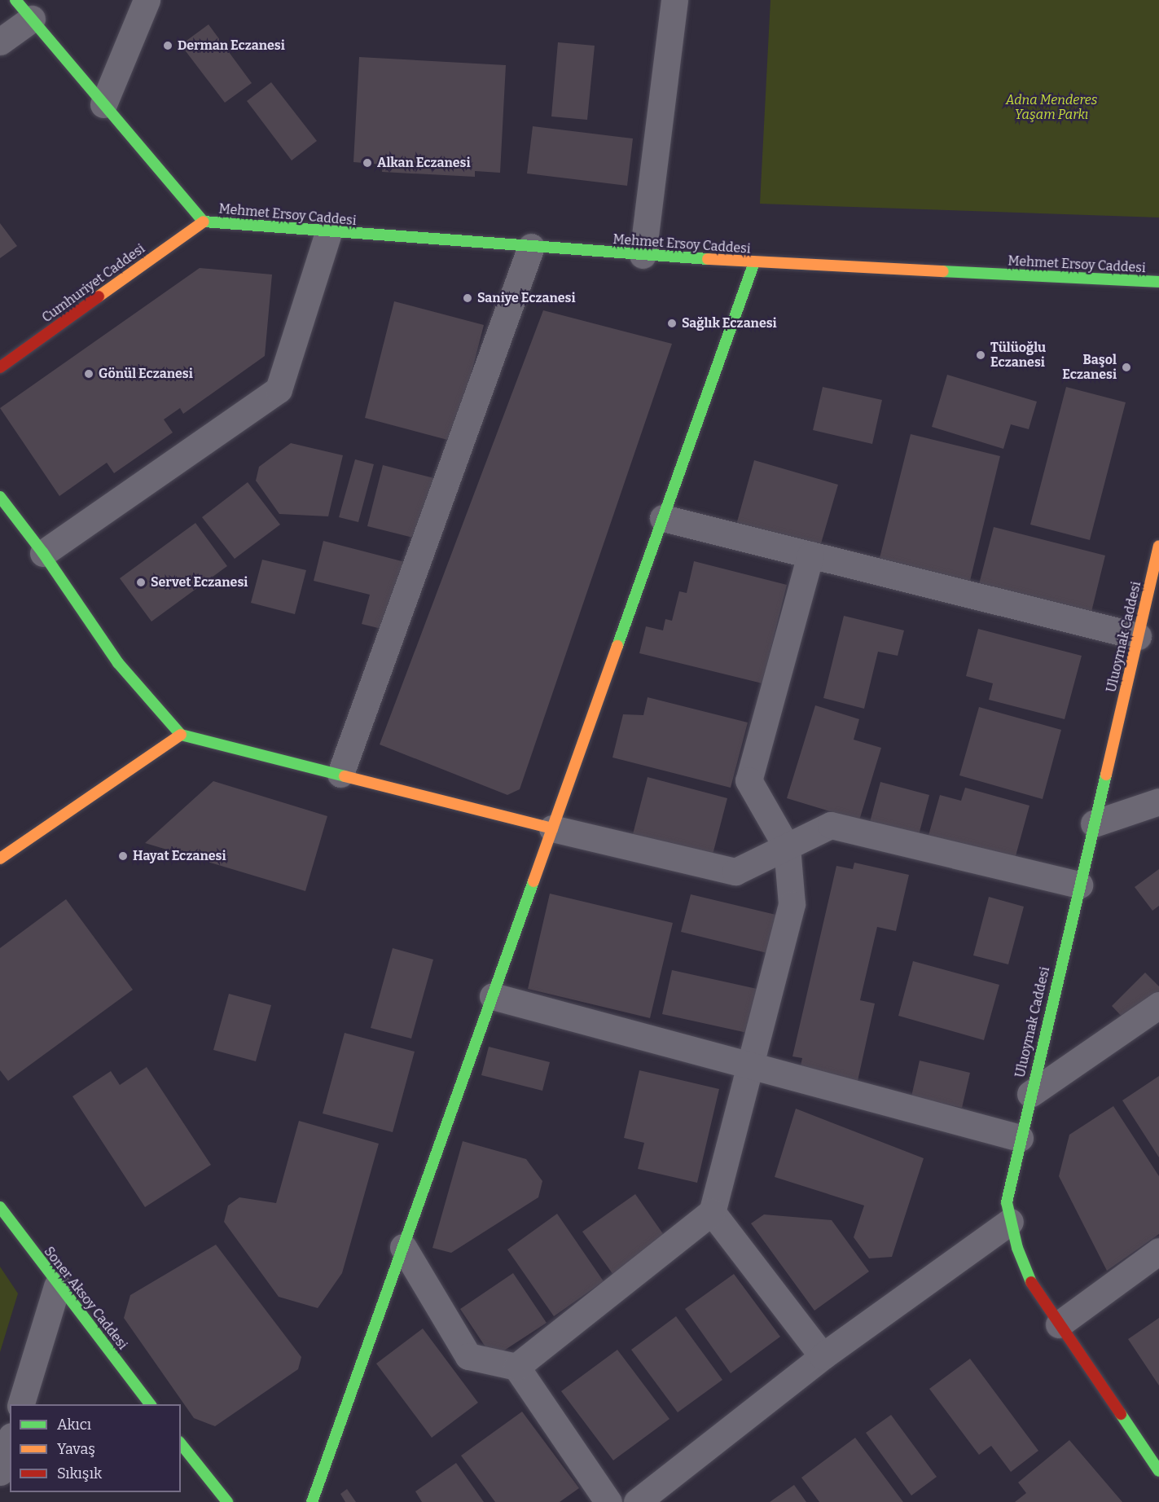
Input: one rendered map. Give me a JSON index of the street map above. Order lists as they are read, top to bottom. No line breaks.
{"streets":{"street":["Mehmet Ersoy Caddesi","Cumhuriyet Caddesi","Uluoymak Caddesi","Soner Aksoy Caddesi"]},"crossings":[["Mehmet Ersoy Caddesi","Cumhuriyet Caddesi"]],"parks":["Adna Menderes Yaşam Parkı"],"places":["Derman Eczanesi","Alkan Eczanesi","Saniye Eczanesi","Sağlık Eczanesi","Tülüoğlu Eczanesi","Başol Eczanesi","Gönül Eczanesi","Servet Eczanesi","Hayat Eczanesi"],"legend":["Akıcı","Yavaş","Sıkışık"]}
